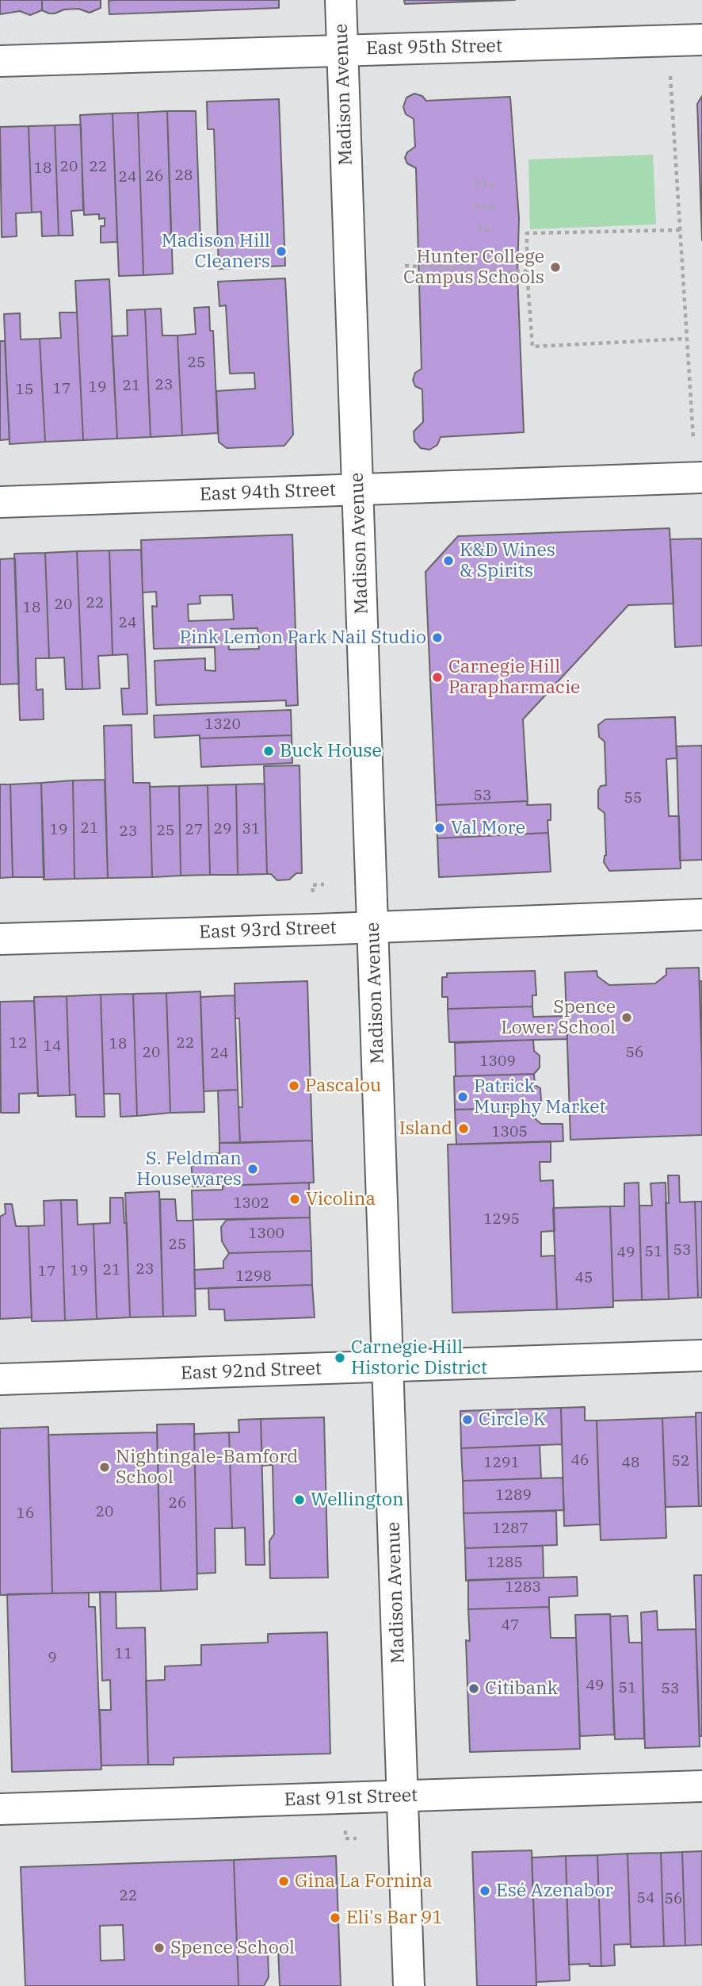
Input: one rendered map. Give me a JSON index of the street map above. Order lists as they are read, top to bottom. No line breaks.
{"streets":{"street":["East 95th Street","Madison Avenue","East 94th Street","East 93rd Street","East 92nd Street","East 91st Street"]},"crossings":[["East 95th Street","Madison Avenue"],["Madison Avenue","East 94th Street"],["Madison Avenue","East 93rd Street"],["Madison Avenue","East 92nd Street"],["Madison Avenue","East 91st Street"]],"places":["Madison Hill Cleaners","Hunter College Campus Schools","K&D Wines & Spirits","Pink Lemon Park Nail Studio","Carnegie Hill Parapharmacie","Buck House","Val More","Spence Lower School","Pascalou","Patrick Murphy Market","Island","S. Feldman Housewares","Vicolina","Carnegie Hill Historic District","Circle K","Nightingale-Bamford School","Wellington","Citibank","Gina La Fornina","Esé Azenabor","Eli's Bar 91","Spence School"],"house_numbers":["20","22","18","28","26","24","25","23","21","19","17","15","22","20","18","24","1320","53","55","21","29","31","19","27","25","23","12","22","18","14","20","56","24","1309","1305","1302","1295","1300","25","53","51","49","23","21","19","17","1298","45","46","52","1291","48","1289","26","20","16","1287","1285","1283","47","11","9","49","51","53","22","54","56"]}
